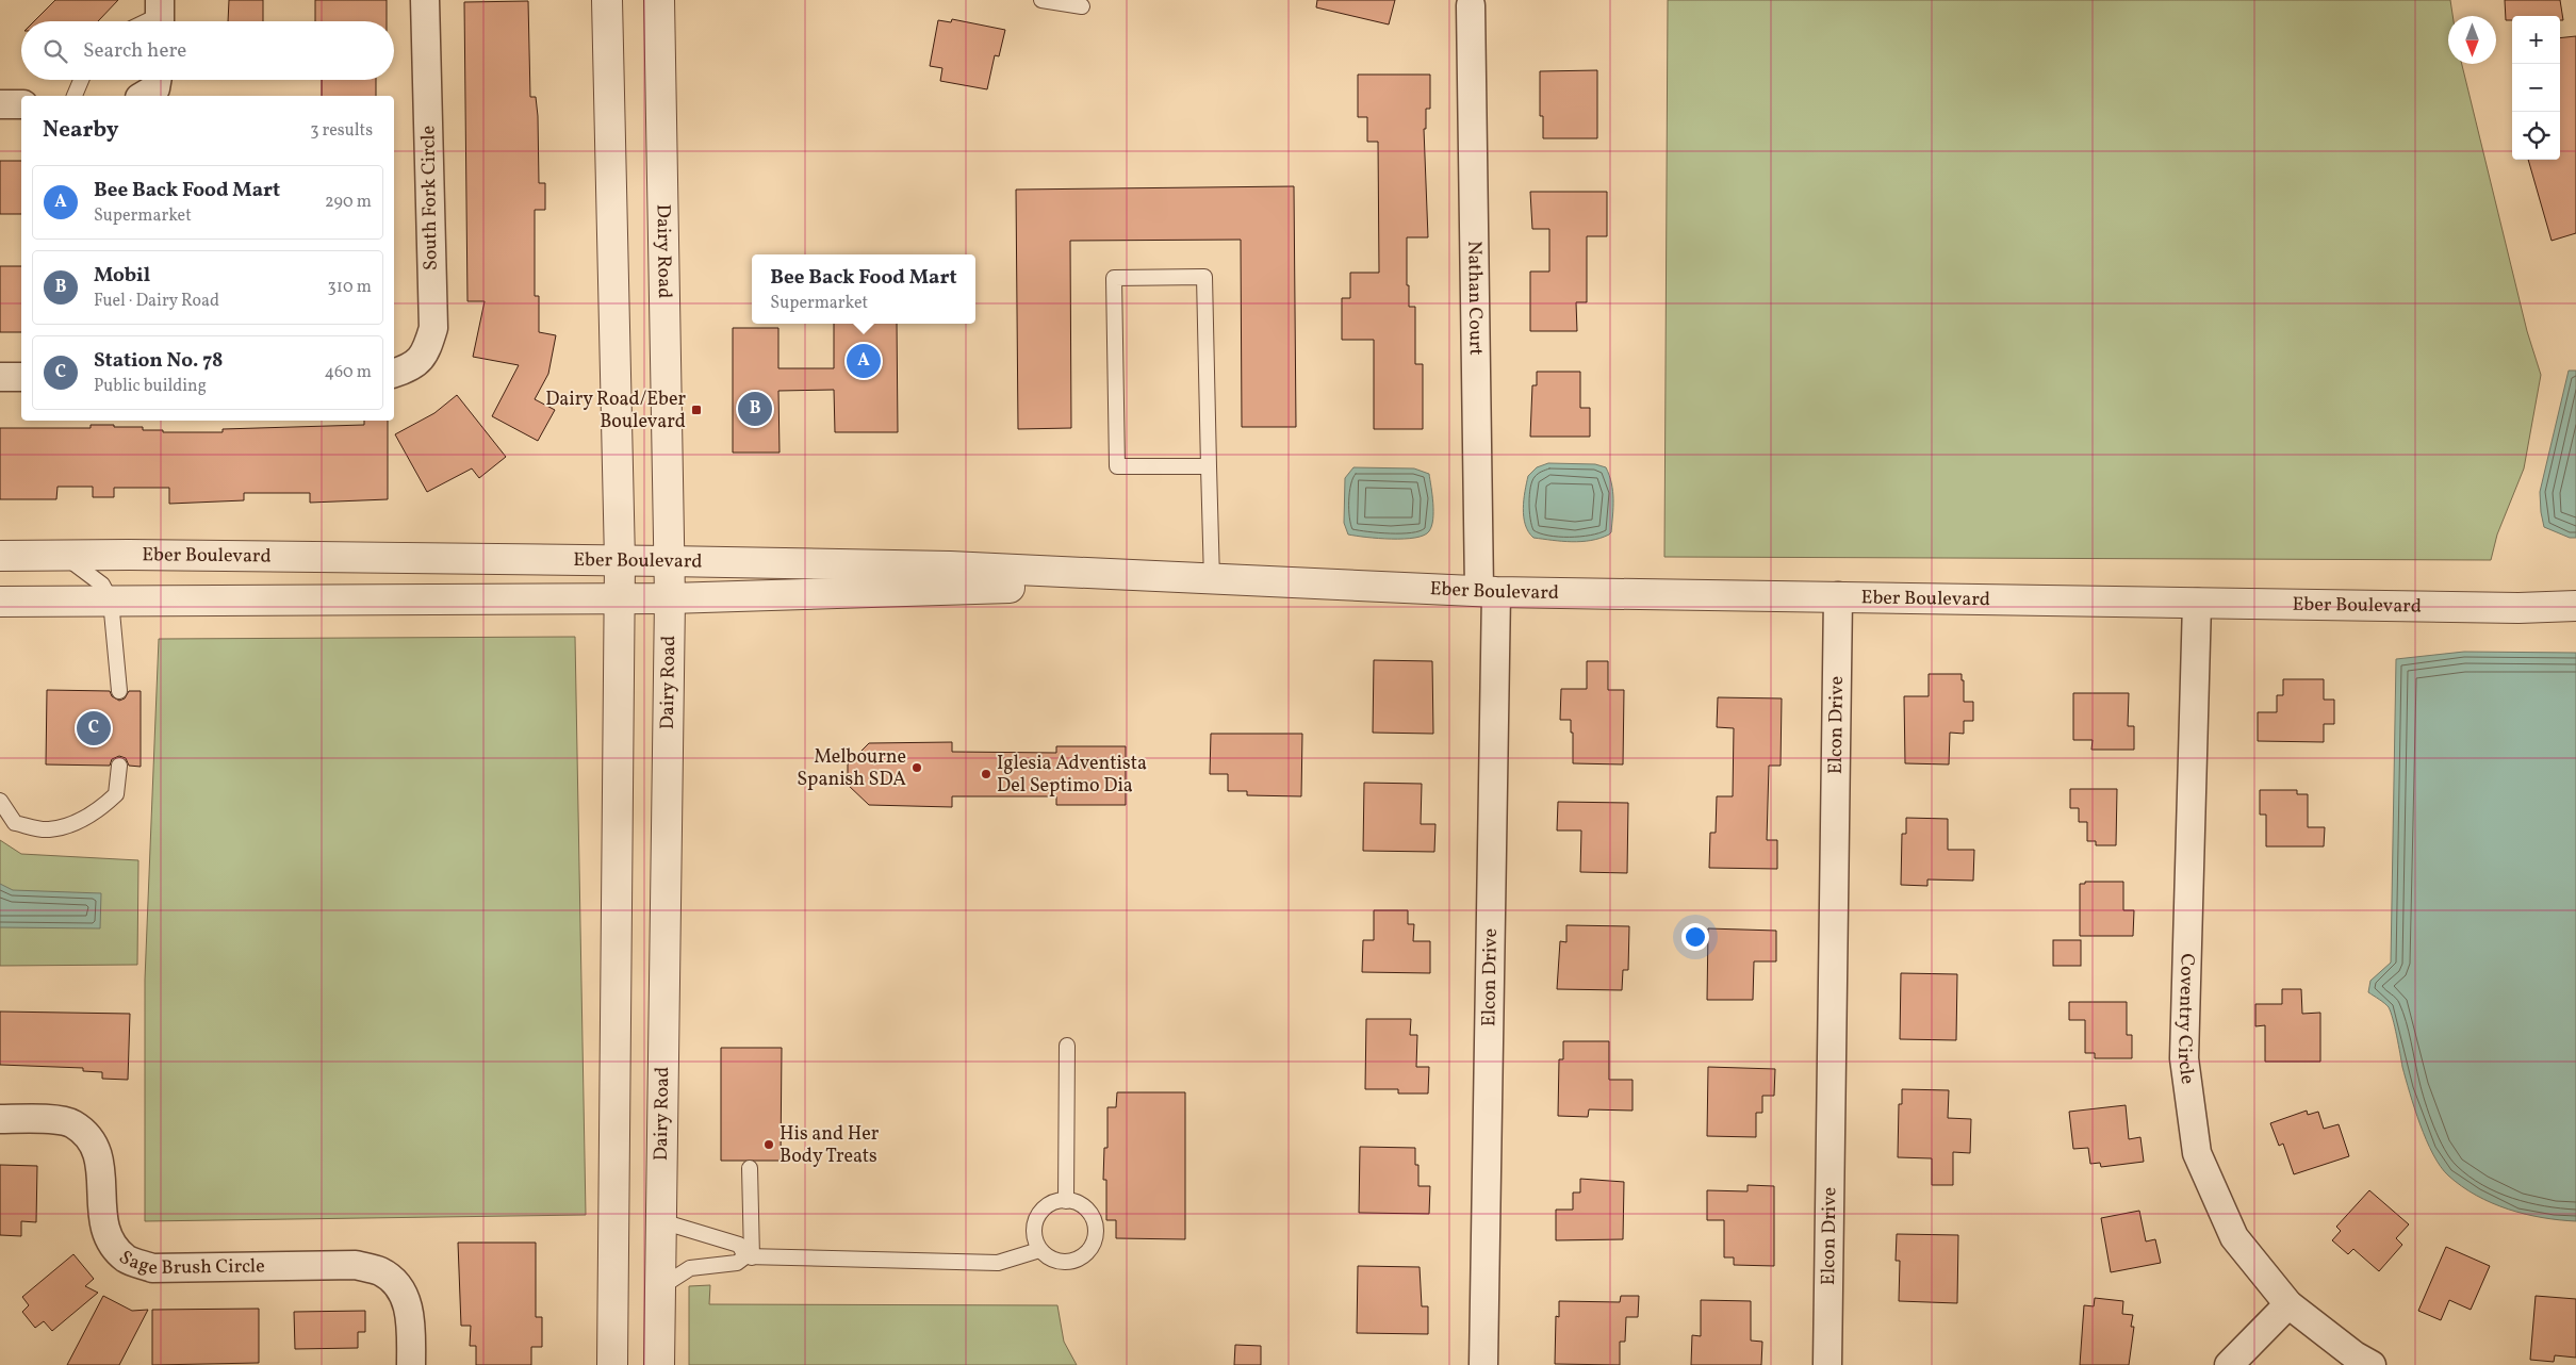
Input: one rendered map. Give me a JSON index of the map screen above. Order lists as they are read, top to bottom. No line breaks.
{"streets":{"street":["South Fork Circle","Dairy Road","Nathan Court","Eber Boulevard","Elcon Drive","Coventry Circle","Sage Brush Circle"]},"crossings":[["Dairy Road","Eber Boulevard"],["Nathan Court","Eber Boulevard"],["Nathan Court","Elcon Drive"],["Eber Boulevard","Elcon Drive"],["Eber Boulevard","Coventry Circle"]],"places":{"transit":["Dairy Road/Eber Boulevard"],"other":["Melbourne Spanish SDA","Iglesia Adventista Del Septimo Dia","His and Her Body Treats"]},"north":"bottom","page":{"map_buttons":["+","−"],"search":"Search here","heading":["Nearby","3 results"],"list":[{"mark":"A","name":"Bee Back Food Mart","note":"Supermarket","value":"290 m"},{"mark":"B","name":"Mobil","note":"Fuel · Dairy Road","value":"310 m"},{"mark":"C","name":"Station No. 78","note":"Public building","value":"460 m"}],"popup":["Bee Back Food Mart","Supermarket"],"pins":["A","B","C"]}}
